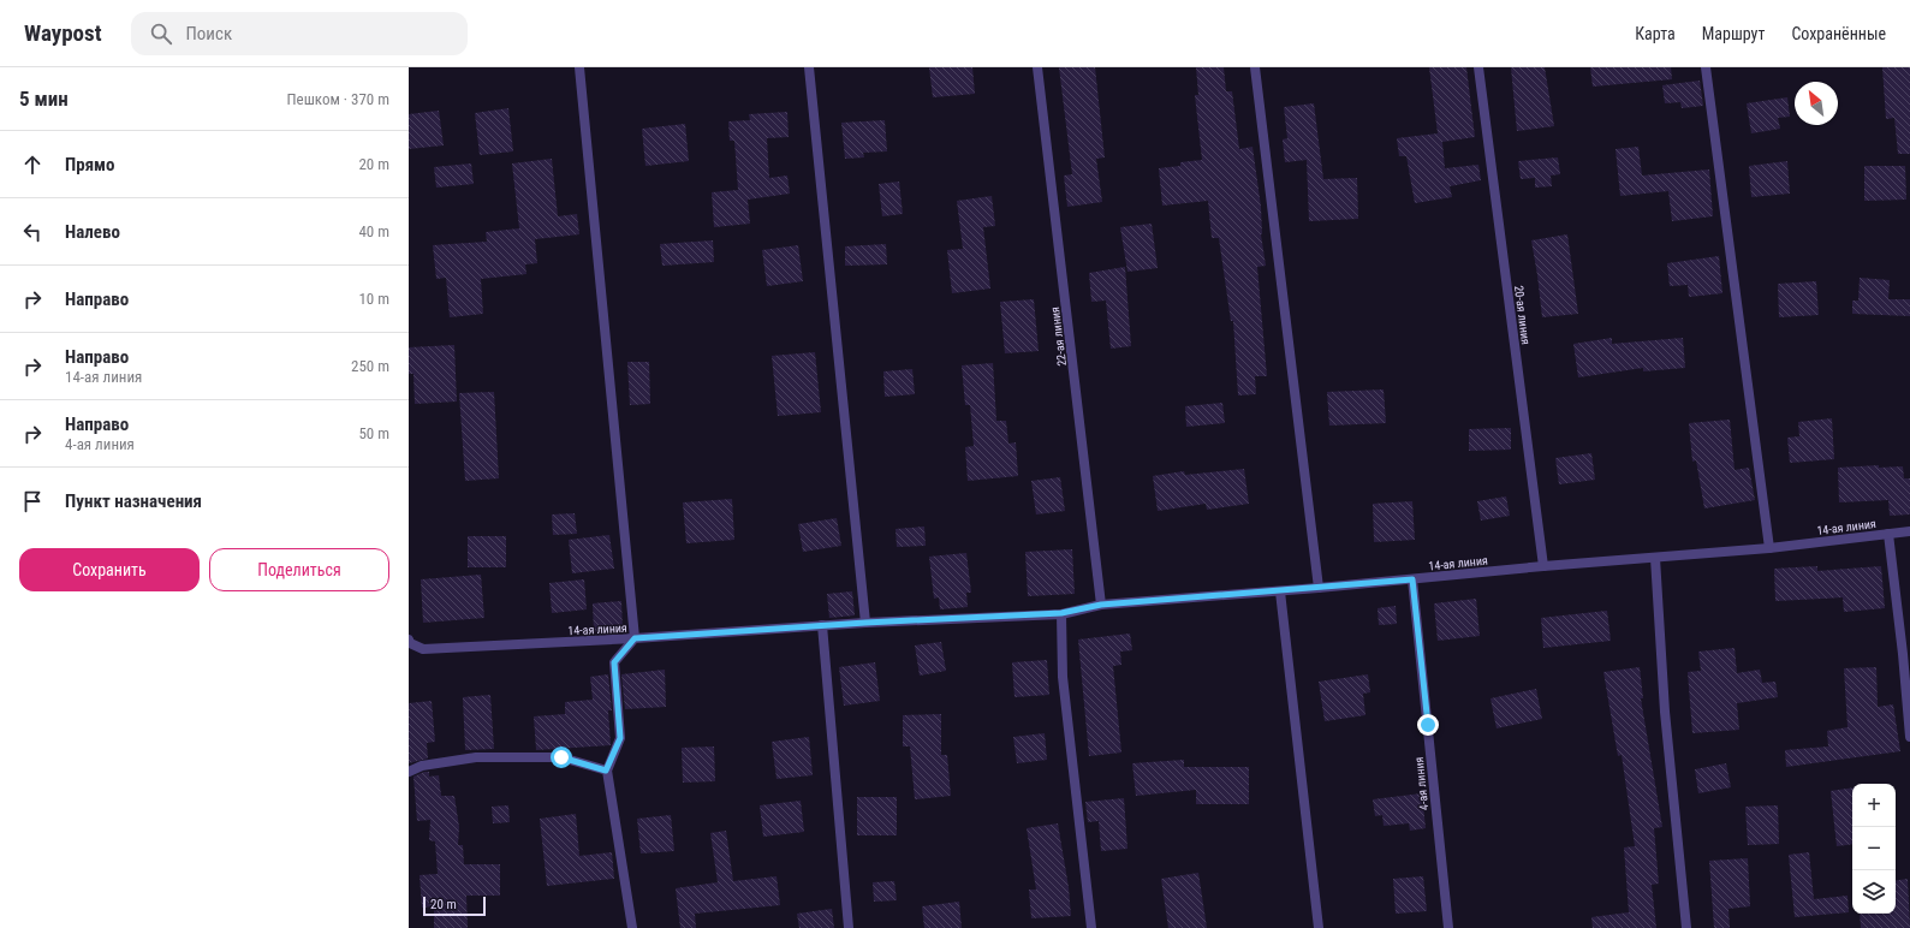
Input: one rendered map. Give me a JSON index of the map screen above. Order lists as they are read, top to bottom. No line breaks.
{"streets":{"street":["20-ая линия","22-ая линия","14-ая линия","4-ая линия"]},"crossings":[["20-ая линия","14-ая линия"],["22-ая линия","14-ая линия"],["14-ая линия","4-ая линия"]],"scale_bar":"20 m","north":"top left","page":{"header":"Waypost","search":"Поиск","nav":["Карта","Маршрут","Сохранённые"],"heading":["5 мин","Пешком · 370 m"],"list":[["Прямо","20 m"],["Налево","40 m"],["Направо","10 m"],["Направо","14-ая линия","250 m"],["Направо","4-ая линия","50 m"],"Пункт назначения"],"buttons":["Сохранить","Поделиться"],"map_buttons":["+","−"],"scale":"20 m"}}
